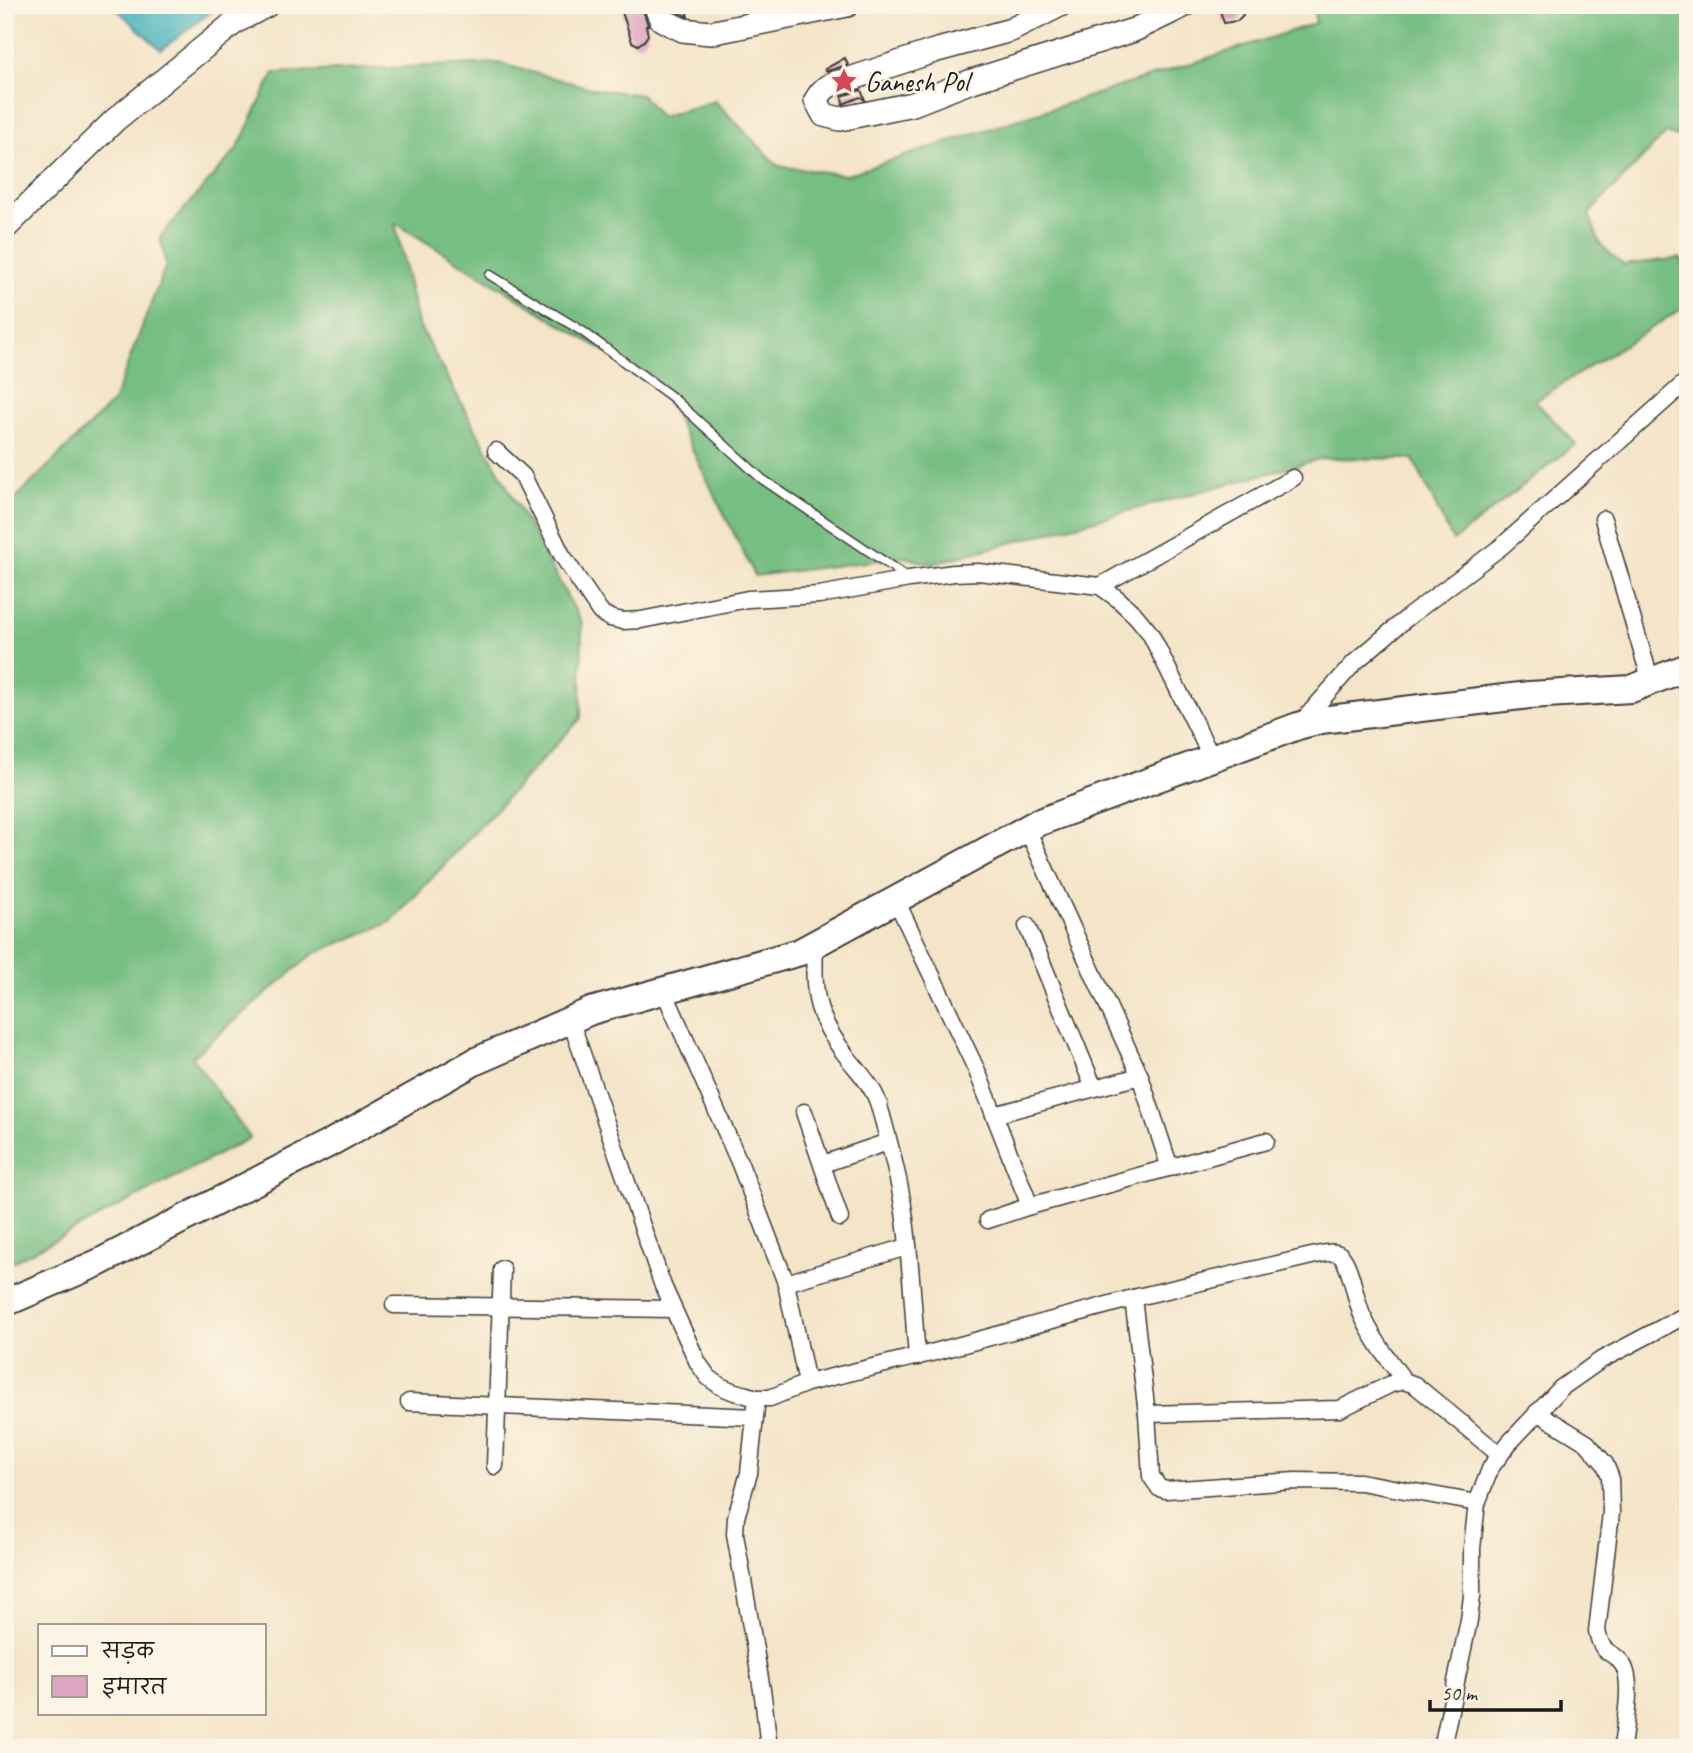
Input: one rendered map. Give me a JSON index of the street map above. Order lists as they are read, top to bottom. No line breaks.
{"places":{"place":["Ganesh Pol"]},"legend":["सड़क","इमारत"],"scale_bar":"50 m"}
